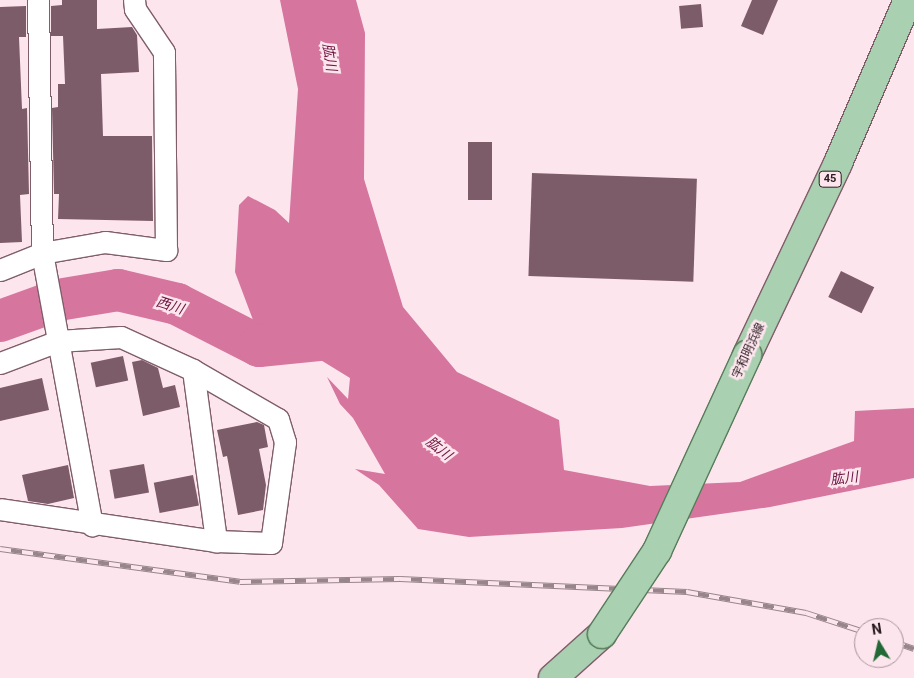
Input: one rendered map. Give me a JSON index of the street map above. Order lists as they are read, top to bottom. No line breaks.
{"streets":{"main road":["45","宇和明浜線"]},"water":["肱川","西川"],"north":"top"}
